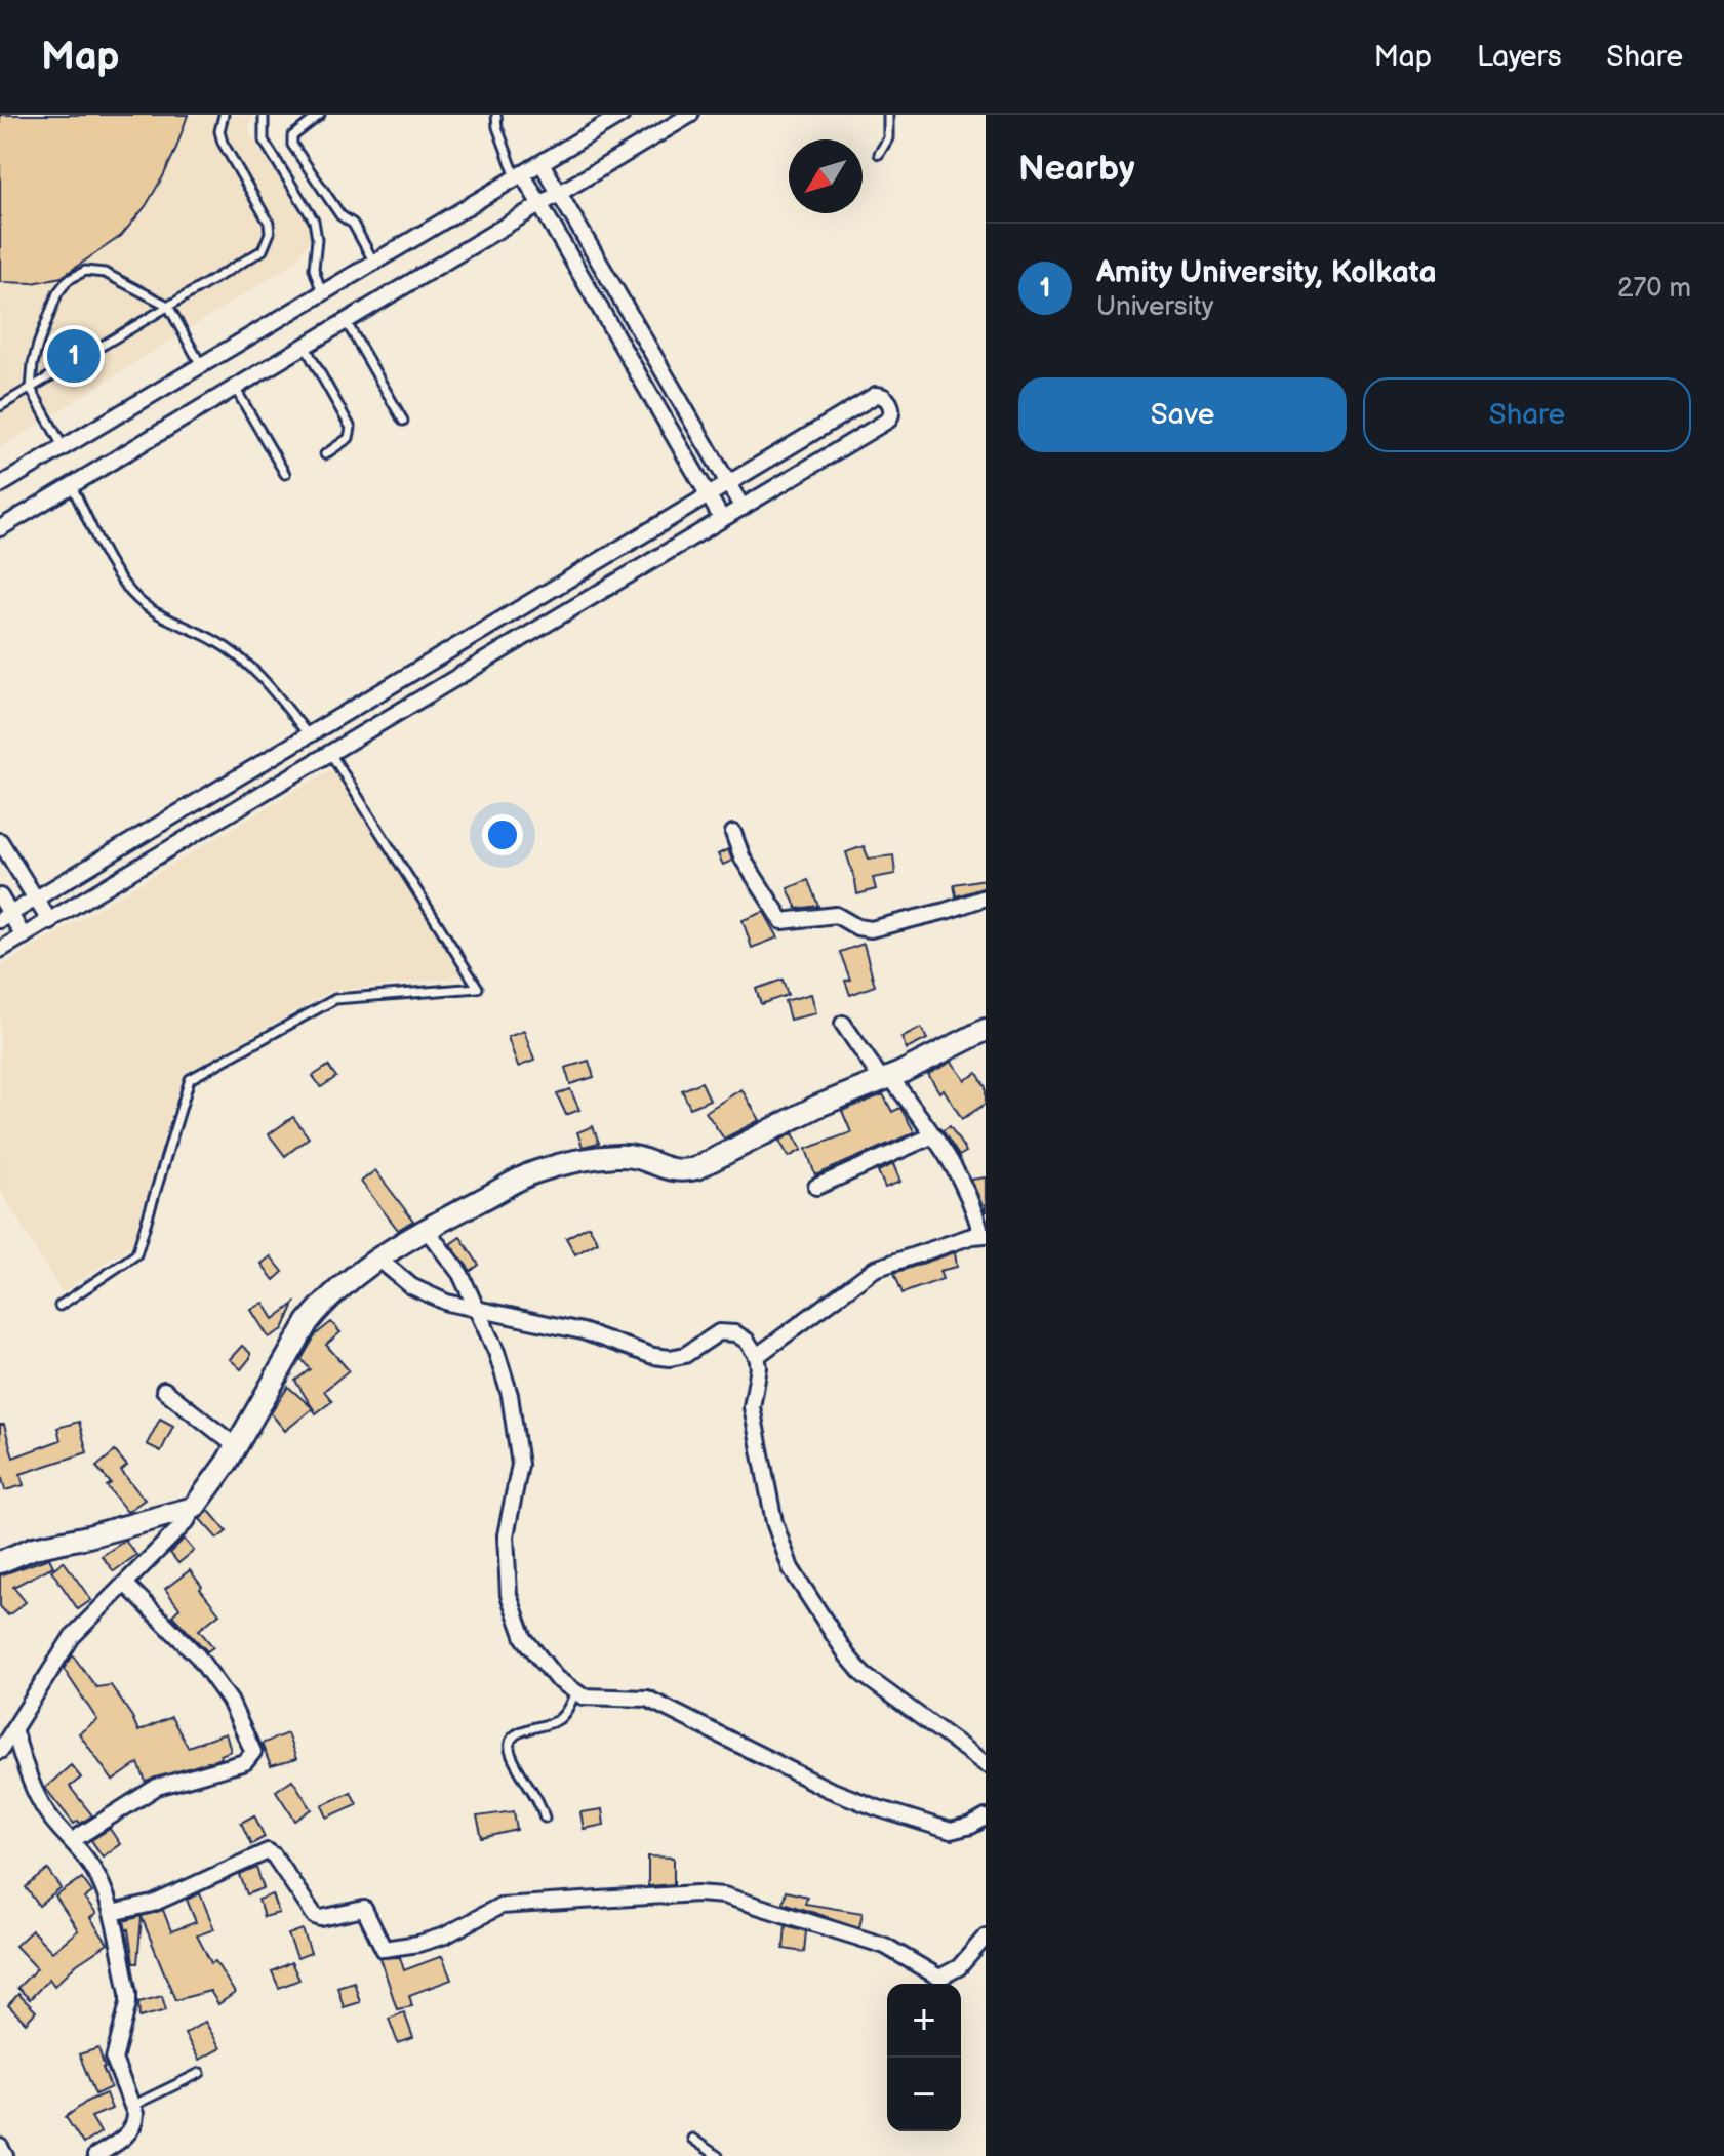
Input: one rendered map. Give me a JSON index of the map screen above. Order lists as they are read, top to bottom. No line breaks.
{"north":"bottom left","page":{"header":"Map","nav":["Map","Layers","Share"],"heading":"Nearby","list":[{"mark":"1","name":"Amity University, Kolkata","note":"University","value":"270 m"}],"pins":"1","buttons":["Save","Share"],"map_buttons":["+","−"]}}
